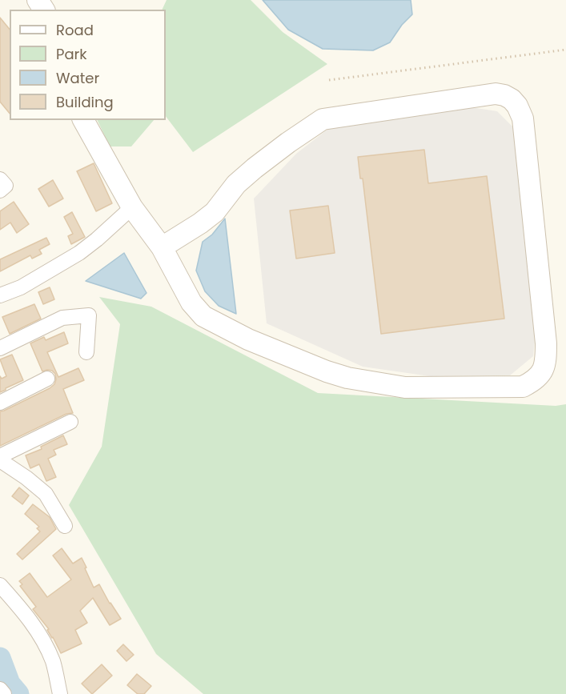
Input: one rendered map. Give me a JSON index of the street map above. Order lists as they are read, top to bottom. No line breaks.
{"legend":["Road","Park","Water","Building"]}
